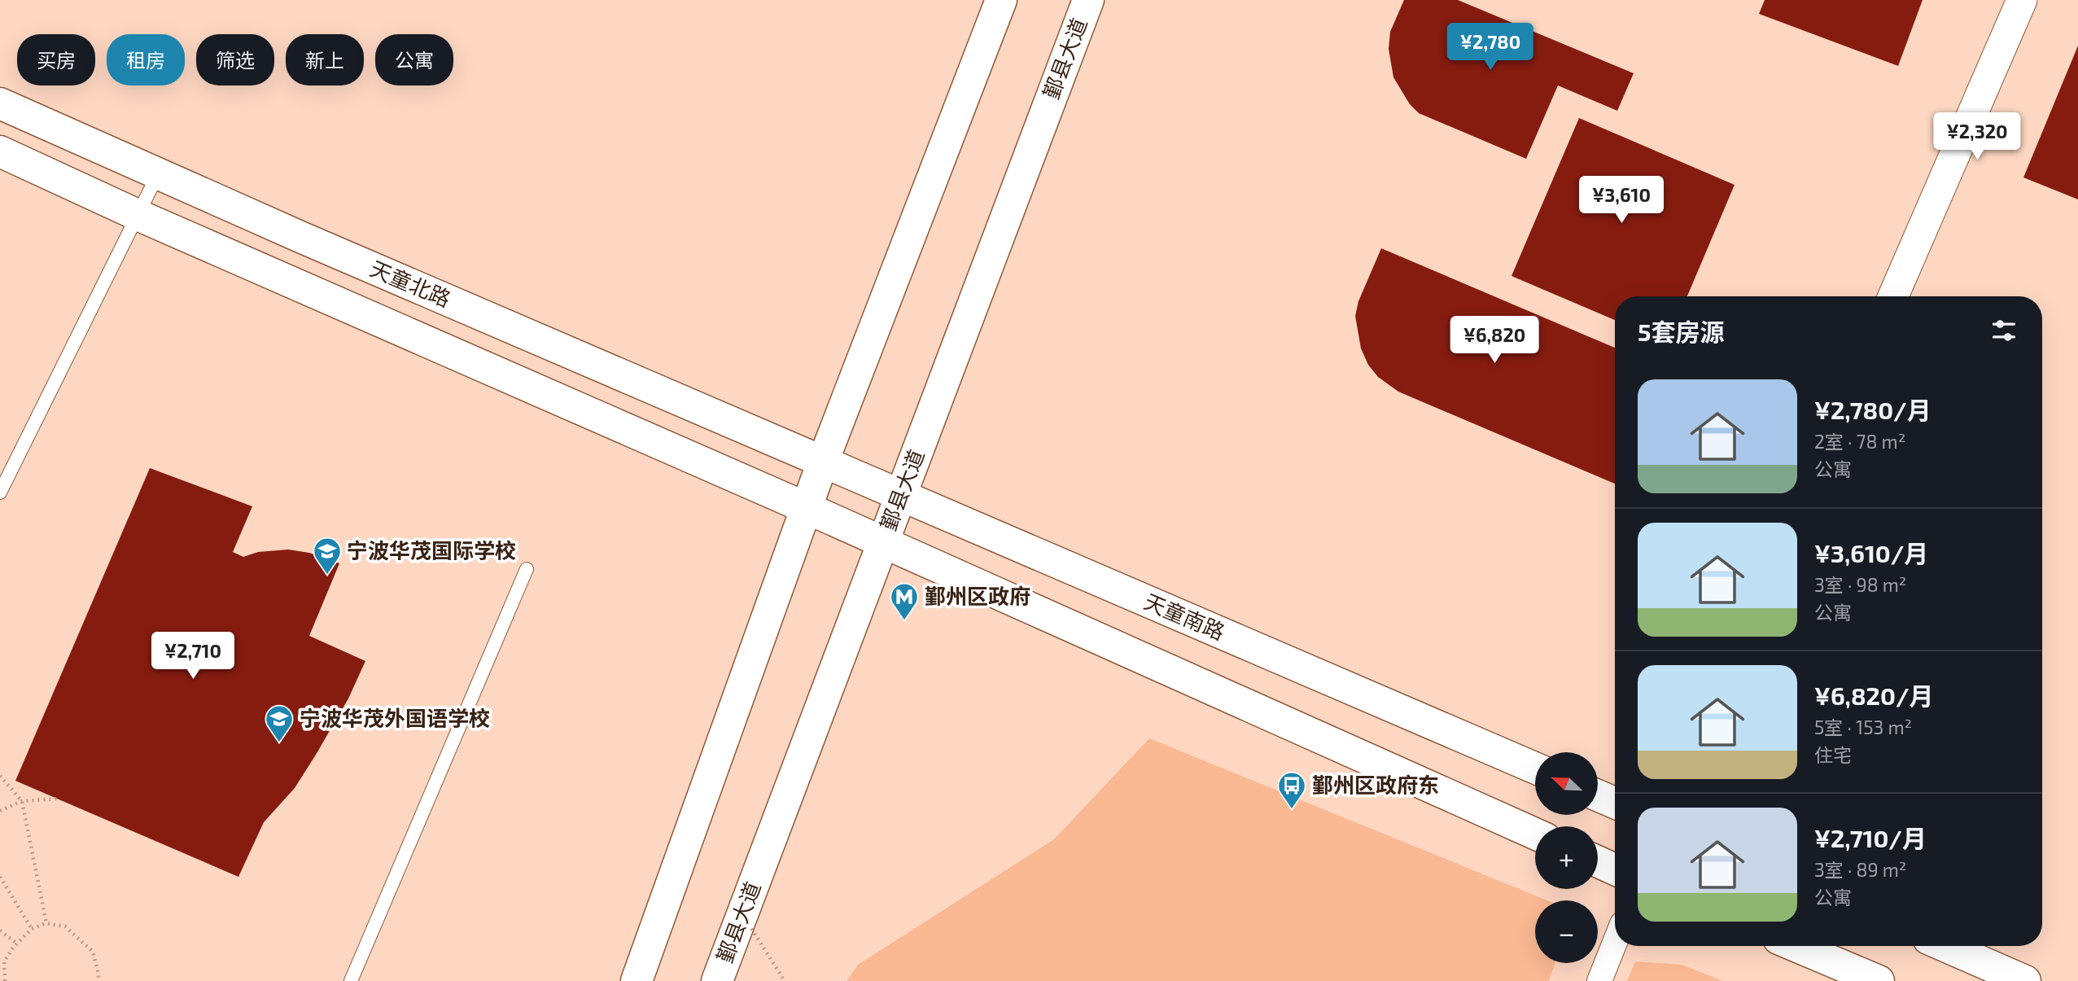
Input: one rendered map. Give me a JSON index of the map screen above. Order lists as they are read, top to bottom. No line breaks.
{"streets":{"main road":["鄞县大道","天童北路","天童南路"]},"crossings":[["鄞县大道","天童南路"],["天童北路","天童南路"]],"places":{"school or university":["宁波华茂国际学校","宁波华茂外国语学校"],"metro station":["鄞州区政府"],"bus stop":["鄞州区政府东"]},"north":"top left","page":{"price":["¥2,780","¥2,320","¥3,610","¥6,820","¥2,710"],"chip":["买房","租房","筛选","新上","公寓"],"heading":"5套房源","list":[{"name":"¥2,780/月","note":"2室 · 78 m² · 公寓"},{"name":"¥3,610/月","note":"3室 · 98 m² · 公寓"},{"name":"¥6,820/月","note":"5室 · 153 m² · 住宅"},{"name":"¥2,710/月","note":"3室 · 89 m² · 公寓"}],"map_buttons":["+","−"]}}
